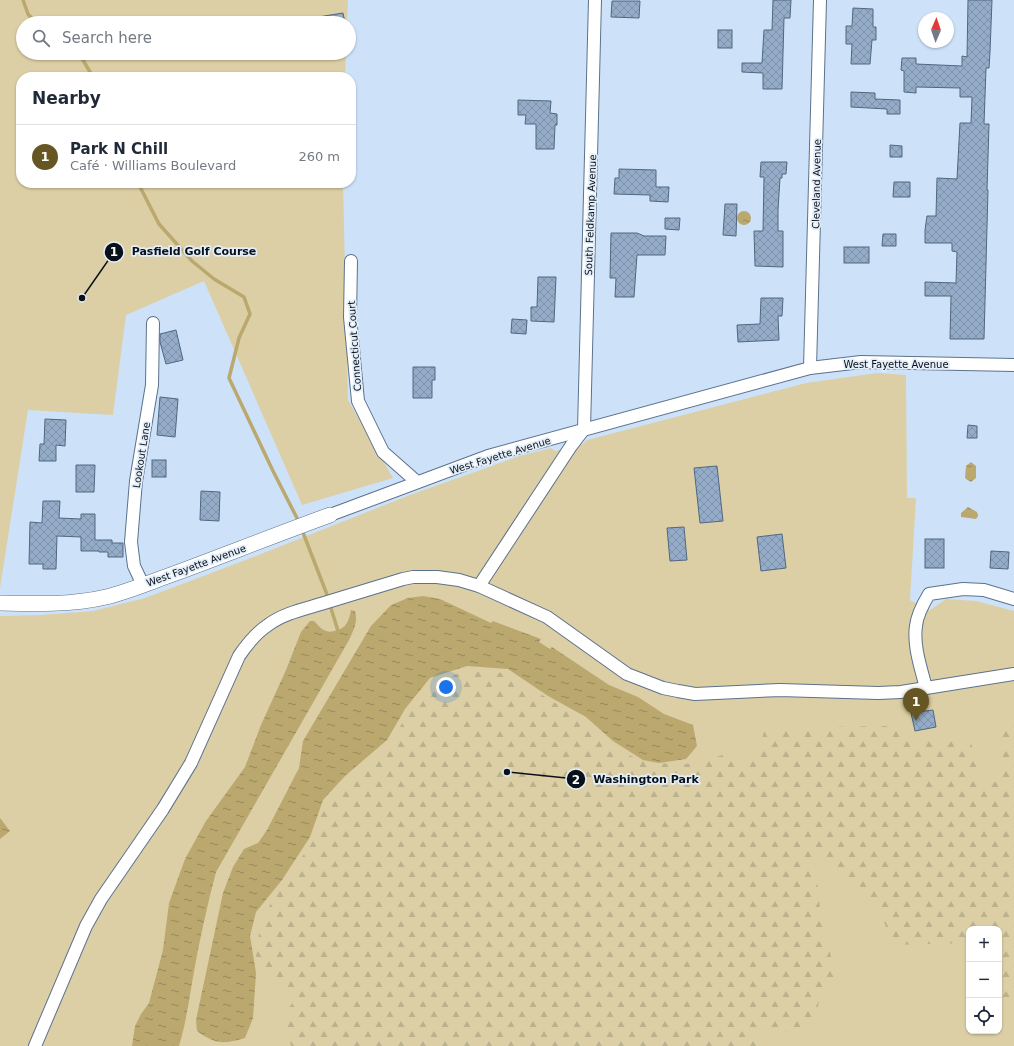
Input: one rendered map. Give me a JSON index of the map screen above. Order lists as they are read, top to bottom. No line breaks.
{"streets":{"street":["Cleveland Avenue","South Feldkamp Avenue","Connecticut Court","West Fayette Avenue","Lookout Lane"]},"crossings":[["Cleveland Avenue","West Fayette Avenue"],["South Feldkamp Avenue","West Fayette Avenue"],["Connecticut Court","West Fayette Avenue"],["West Fayette Avenue","Lookout Lane"]],"places":["Pasfield Golf Course","Washington Park"],"north":"top","page":{"search":"Search here","heading":"Nearby","list":[{"mark":"1","name":"Park N Chill","note":"Café · Williams Boulevard","value":"260 m"}],"pins":"1","map_buttons":["+","−"]}}
